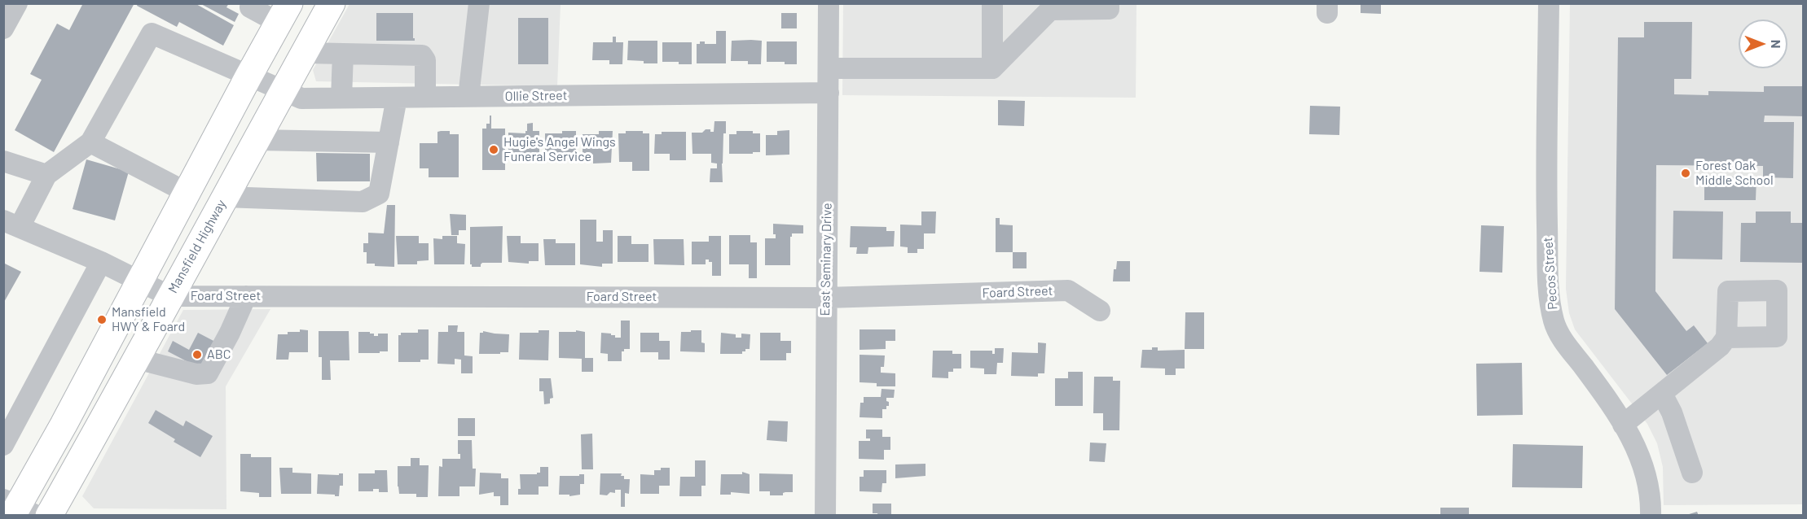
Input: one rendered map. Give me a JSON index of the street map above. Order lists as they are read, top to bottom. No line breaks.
{"streets":{"main road":["Mansfield Highway"],"street":["Ollie Street","East Seminary Drive","Pecos Street","Foard Street"]},"crossings":[["Ollie Street","Mansfield Highway"],["Ollie Street","East Seminary Drive"],["Mansfield Highway","Foard Street"],["East Seminary Drive","Foard Street"]],"places":["Hugie's Angel Wings Funeral Service","Forest Oak Middle School","Mansfield HWY & Foard","ABC"],"north":"right"}
